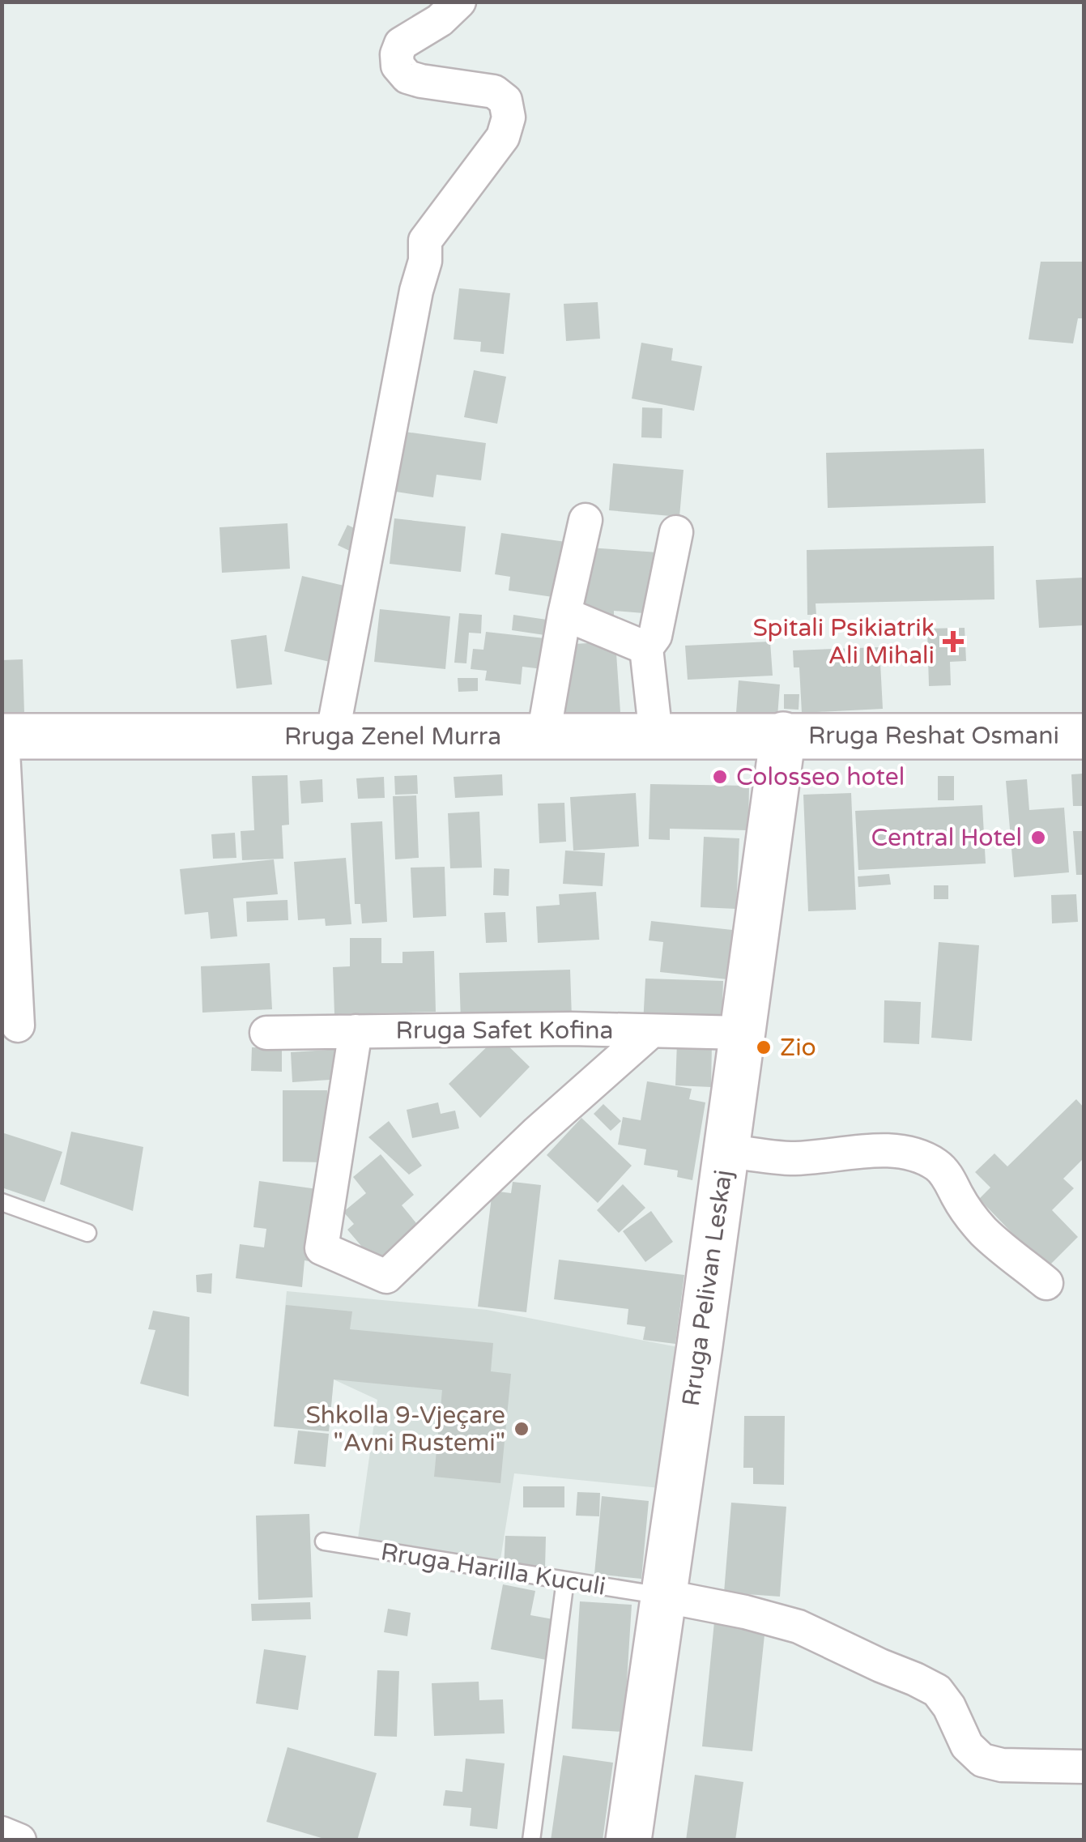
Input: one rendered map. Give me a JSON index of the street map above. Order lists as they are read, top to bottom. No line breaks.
{"streets":{"main road":["Rruga Reshat Osmani","Rruga Zenel Murra","Rruga Pelivan Leskaj"],"street":["Rruga Safet Kofina"],"lane":["Rruga Harilla Kuculi"]},"crossings":[["Rruga Reshat Osmani","Rruga Zenel Murra"],["Rruga Reshat Osmani","Rruga Pelivan Leskaj"],["Rruga Zenel Murra","Rruga Pelivan Leskaj"],["Rruga Safet Kofina","Rruga Pelivan Leskaj"],["Rruga Pelivan Leskaj","Rruga Harilla Kuculi"]],"places":{"health":["Spitali Psikiatrik Ali Mihali"],"other":["Colosseo hotel","Central Hotel","Zio","Shkolla 9-Vjeçare \"Avni Rustemi\""]}}
